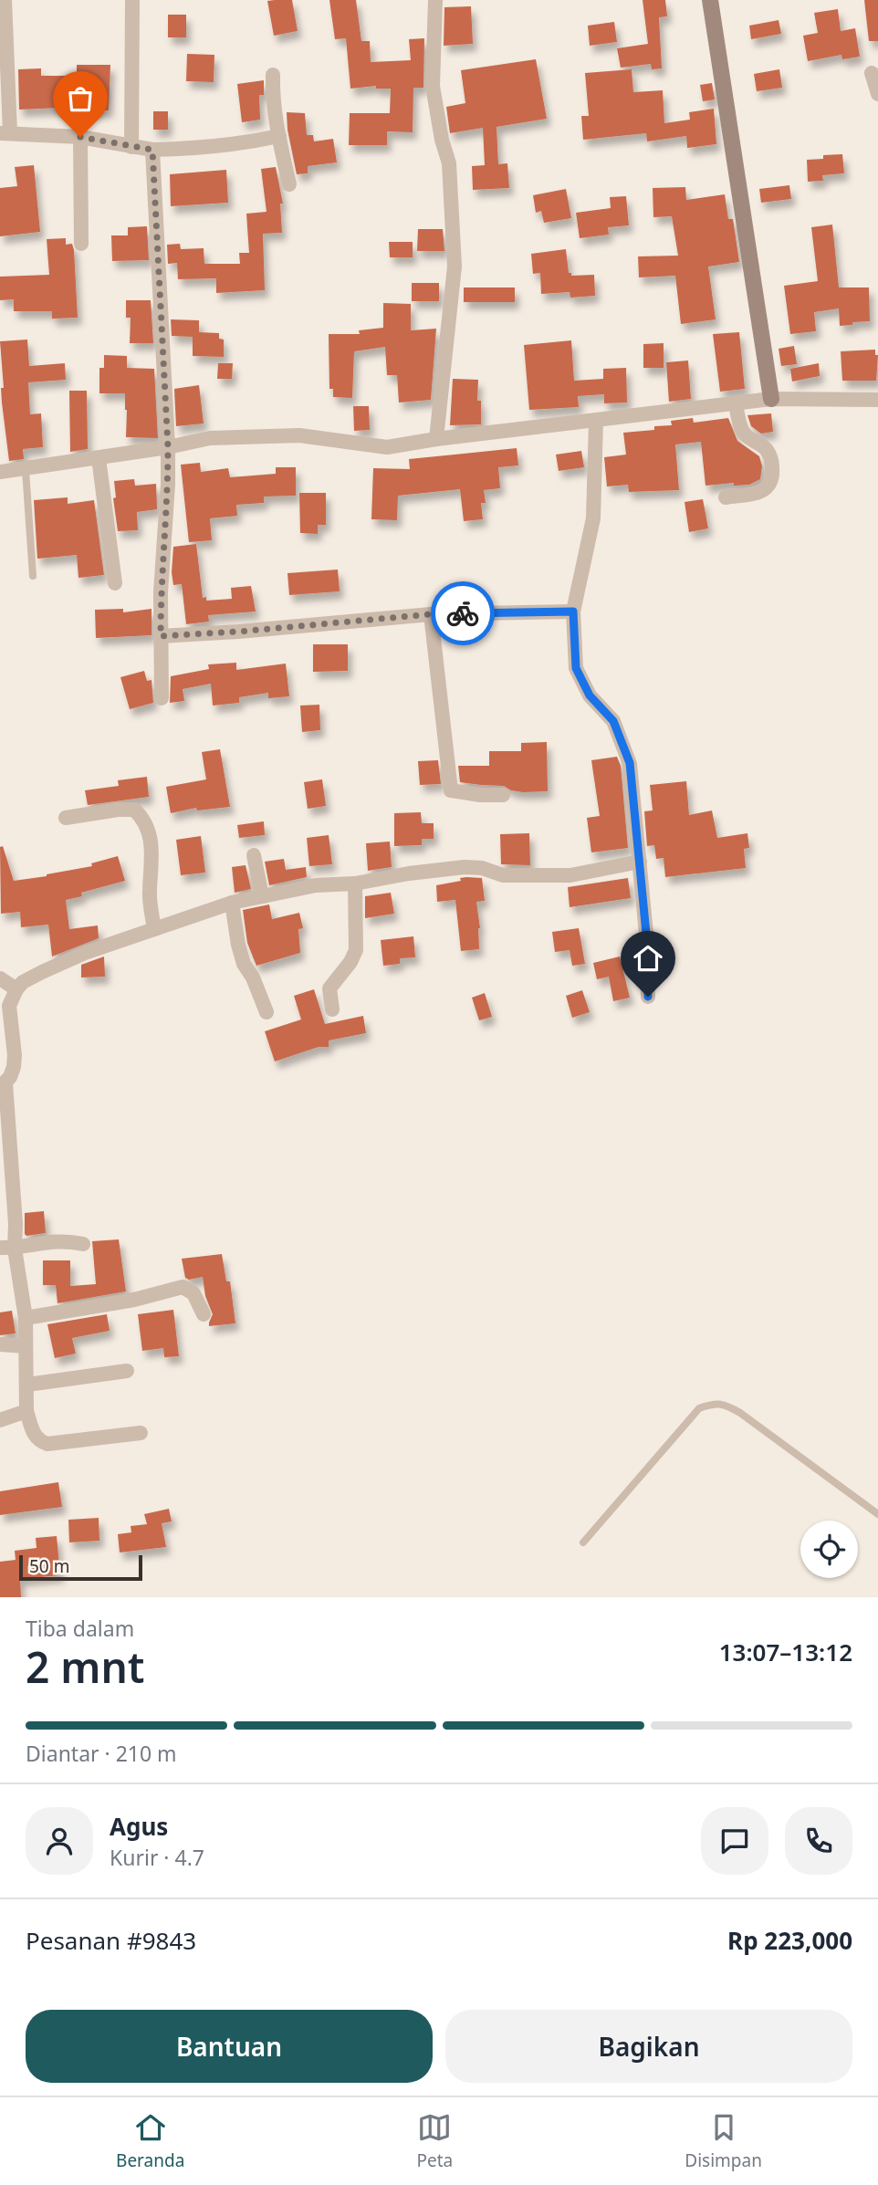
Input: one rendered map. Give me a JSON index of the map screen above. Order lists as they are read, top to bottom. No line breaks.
{"scale_bar":"50 m","page":{"scale":"50 m","heading":["2 mnt","Tiba dalam","13:07–13:12"],"panel":["Agus","Kurir · 4.7","Pesanan #9843","Rp 223,000"],"bar":"Diantar · 210 m","buttons":["Bantuan","Bagikan"],"tabs":["Beranda","Peta","Disimpan"]}}
